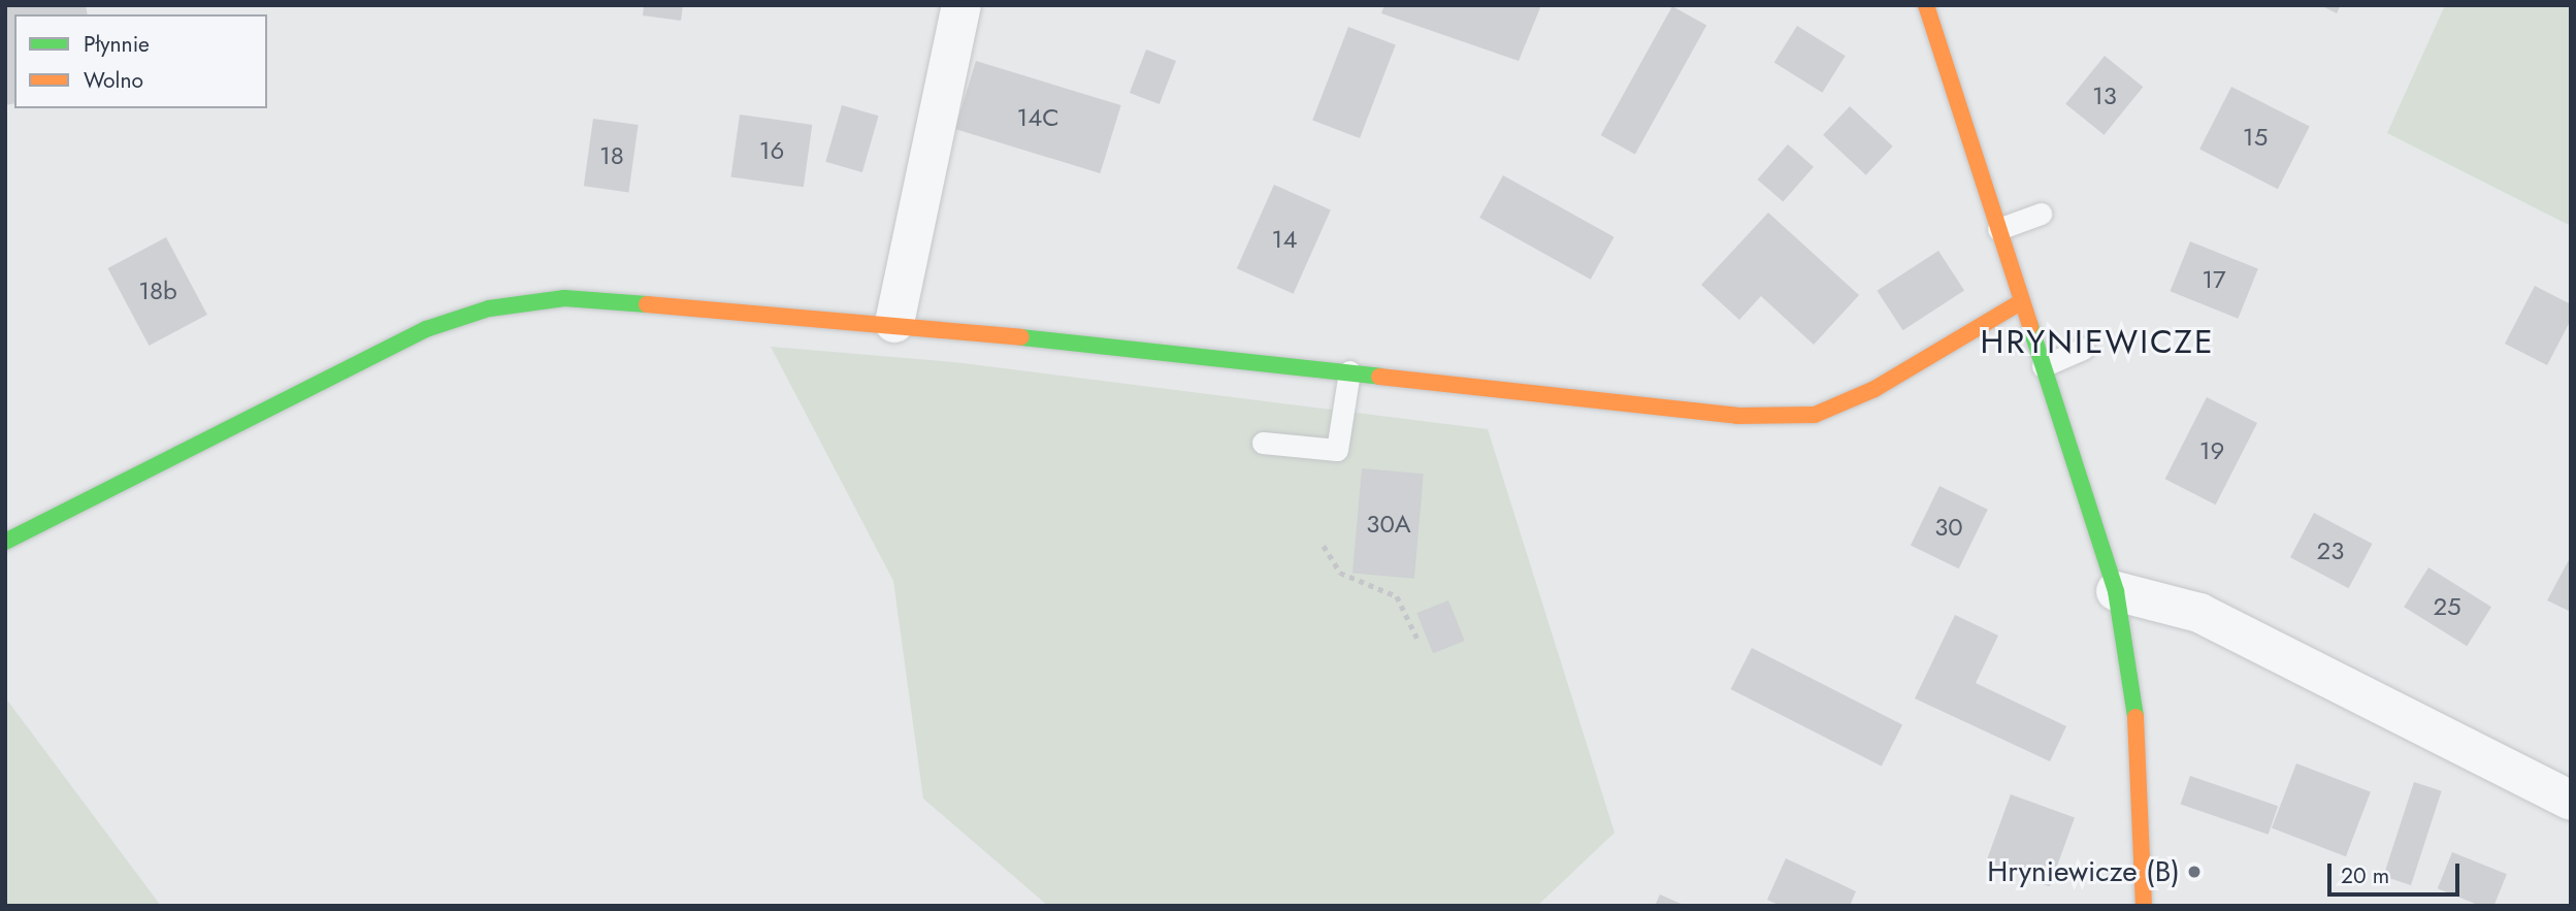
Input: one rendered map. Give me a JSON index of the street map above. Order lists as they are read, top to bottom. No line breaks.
{"districts":["HRYNIEWICZE"],"places":["Hryniewicze (B)"],"house_numbers":["13","14C","15","16","18","14","17","18b","19","30A","30","23","25"],"legend":["Płynnie","Wolno"],"scale_bar":"20 m"}
